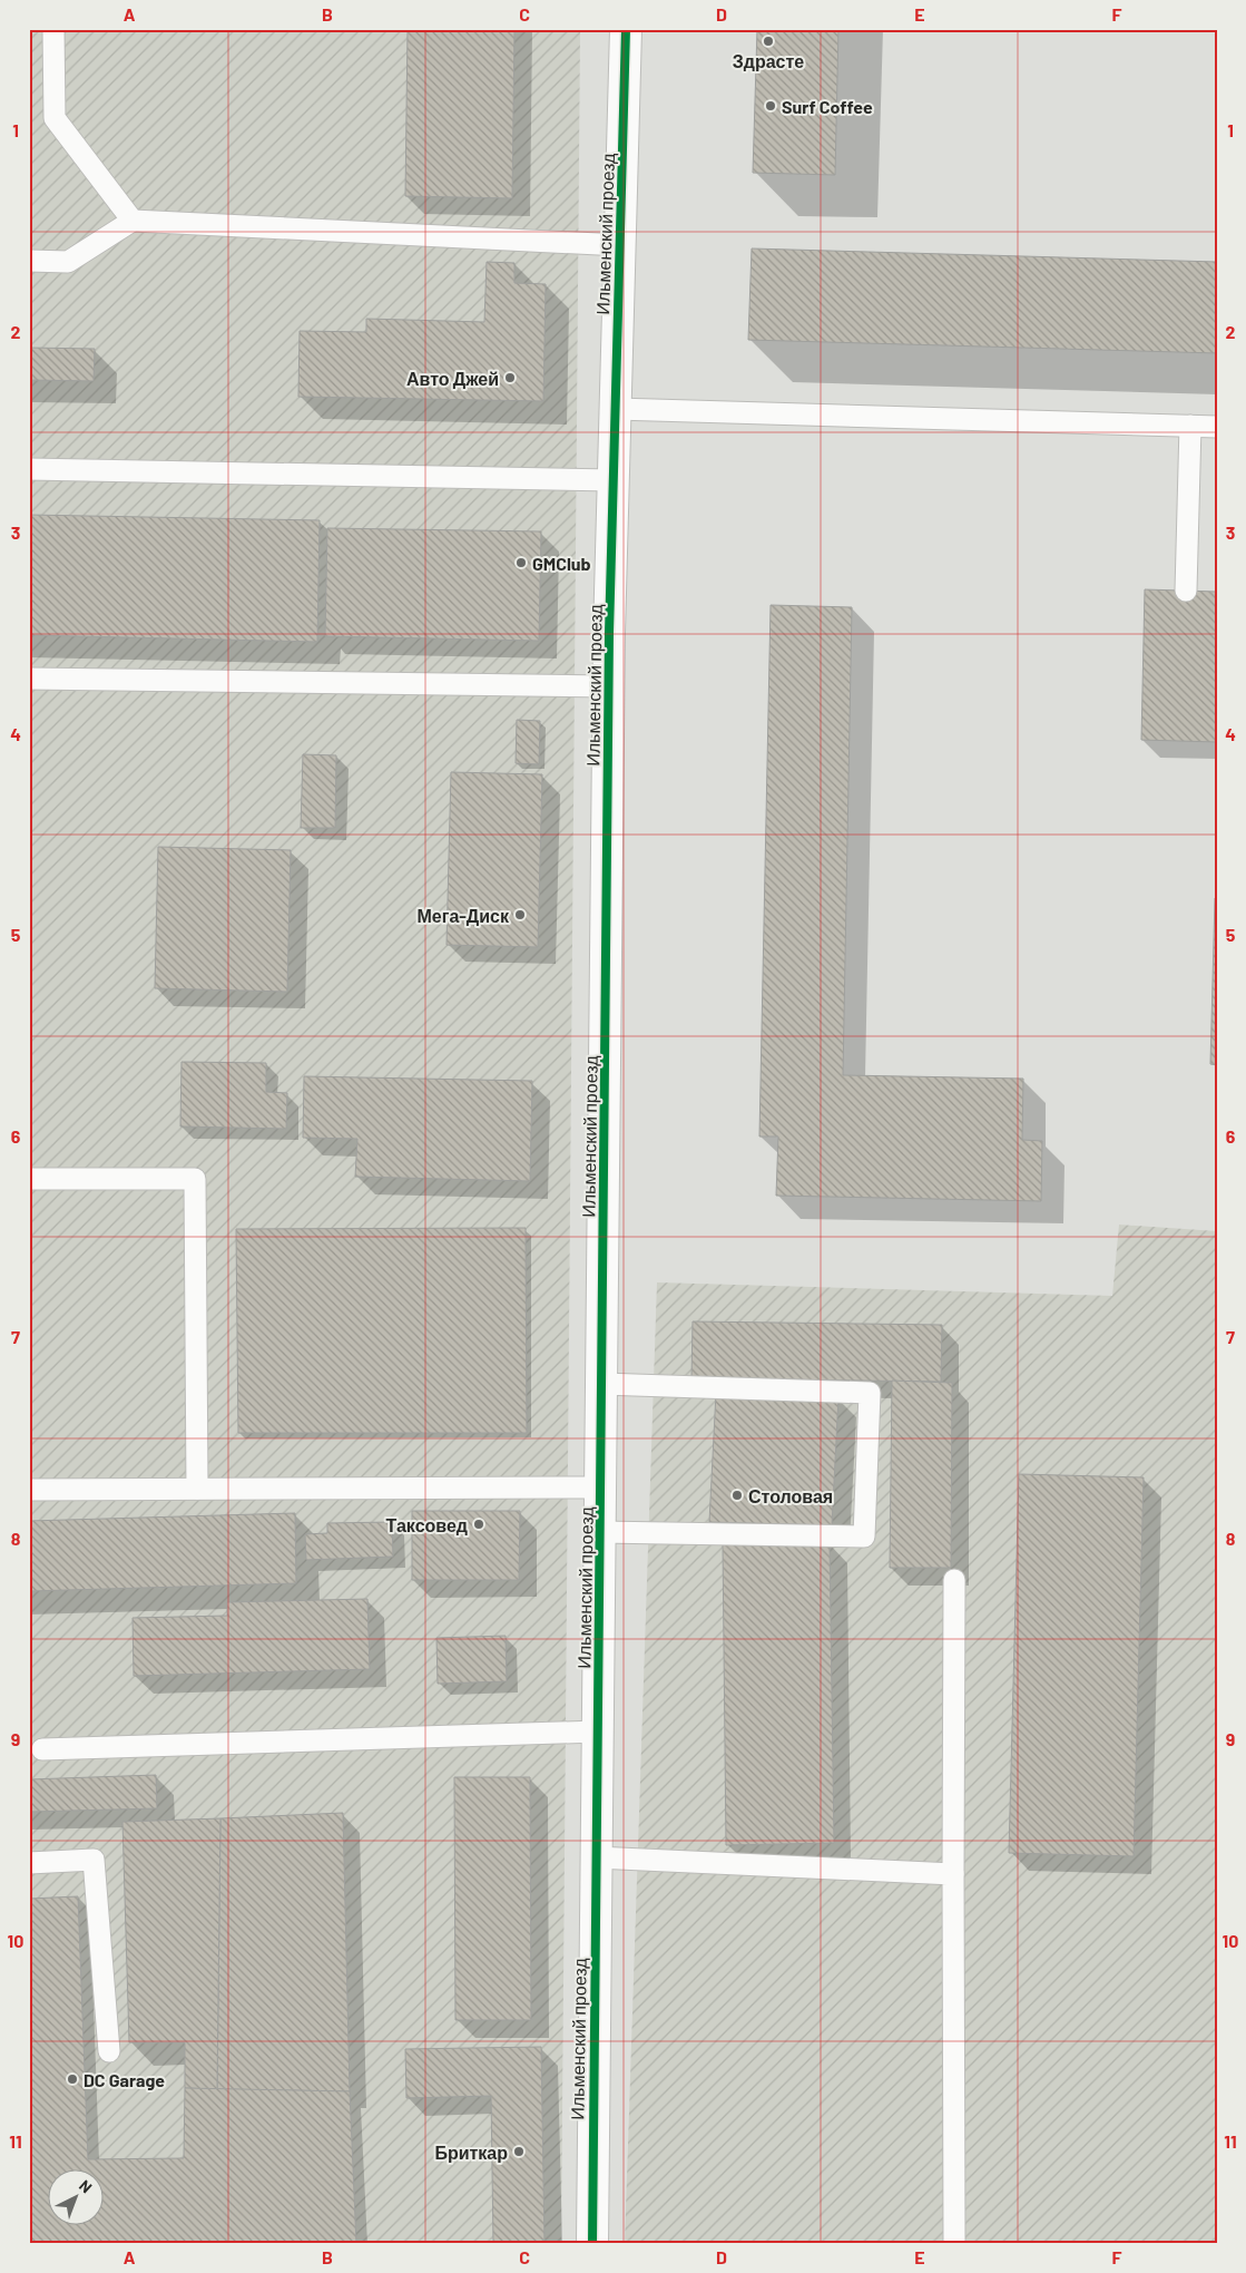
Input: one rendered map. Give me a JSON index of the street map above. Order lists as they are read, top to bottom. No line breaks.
{"streets":{"street":["Ильменский проезд"]},"places":["Здрасте","Surf Coffee","Авто Джей","GMClub","Мега-Диск","Столовая","Таксовед","DC Garage","Бриткар"],"north":"top right","grid":{"columns":["A","B","C","D","E","F"],"rows":["1","2","3","4","5","6","7","8","9","10","11"]}}
